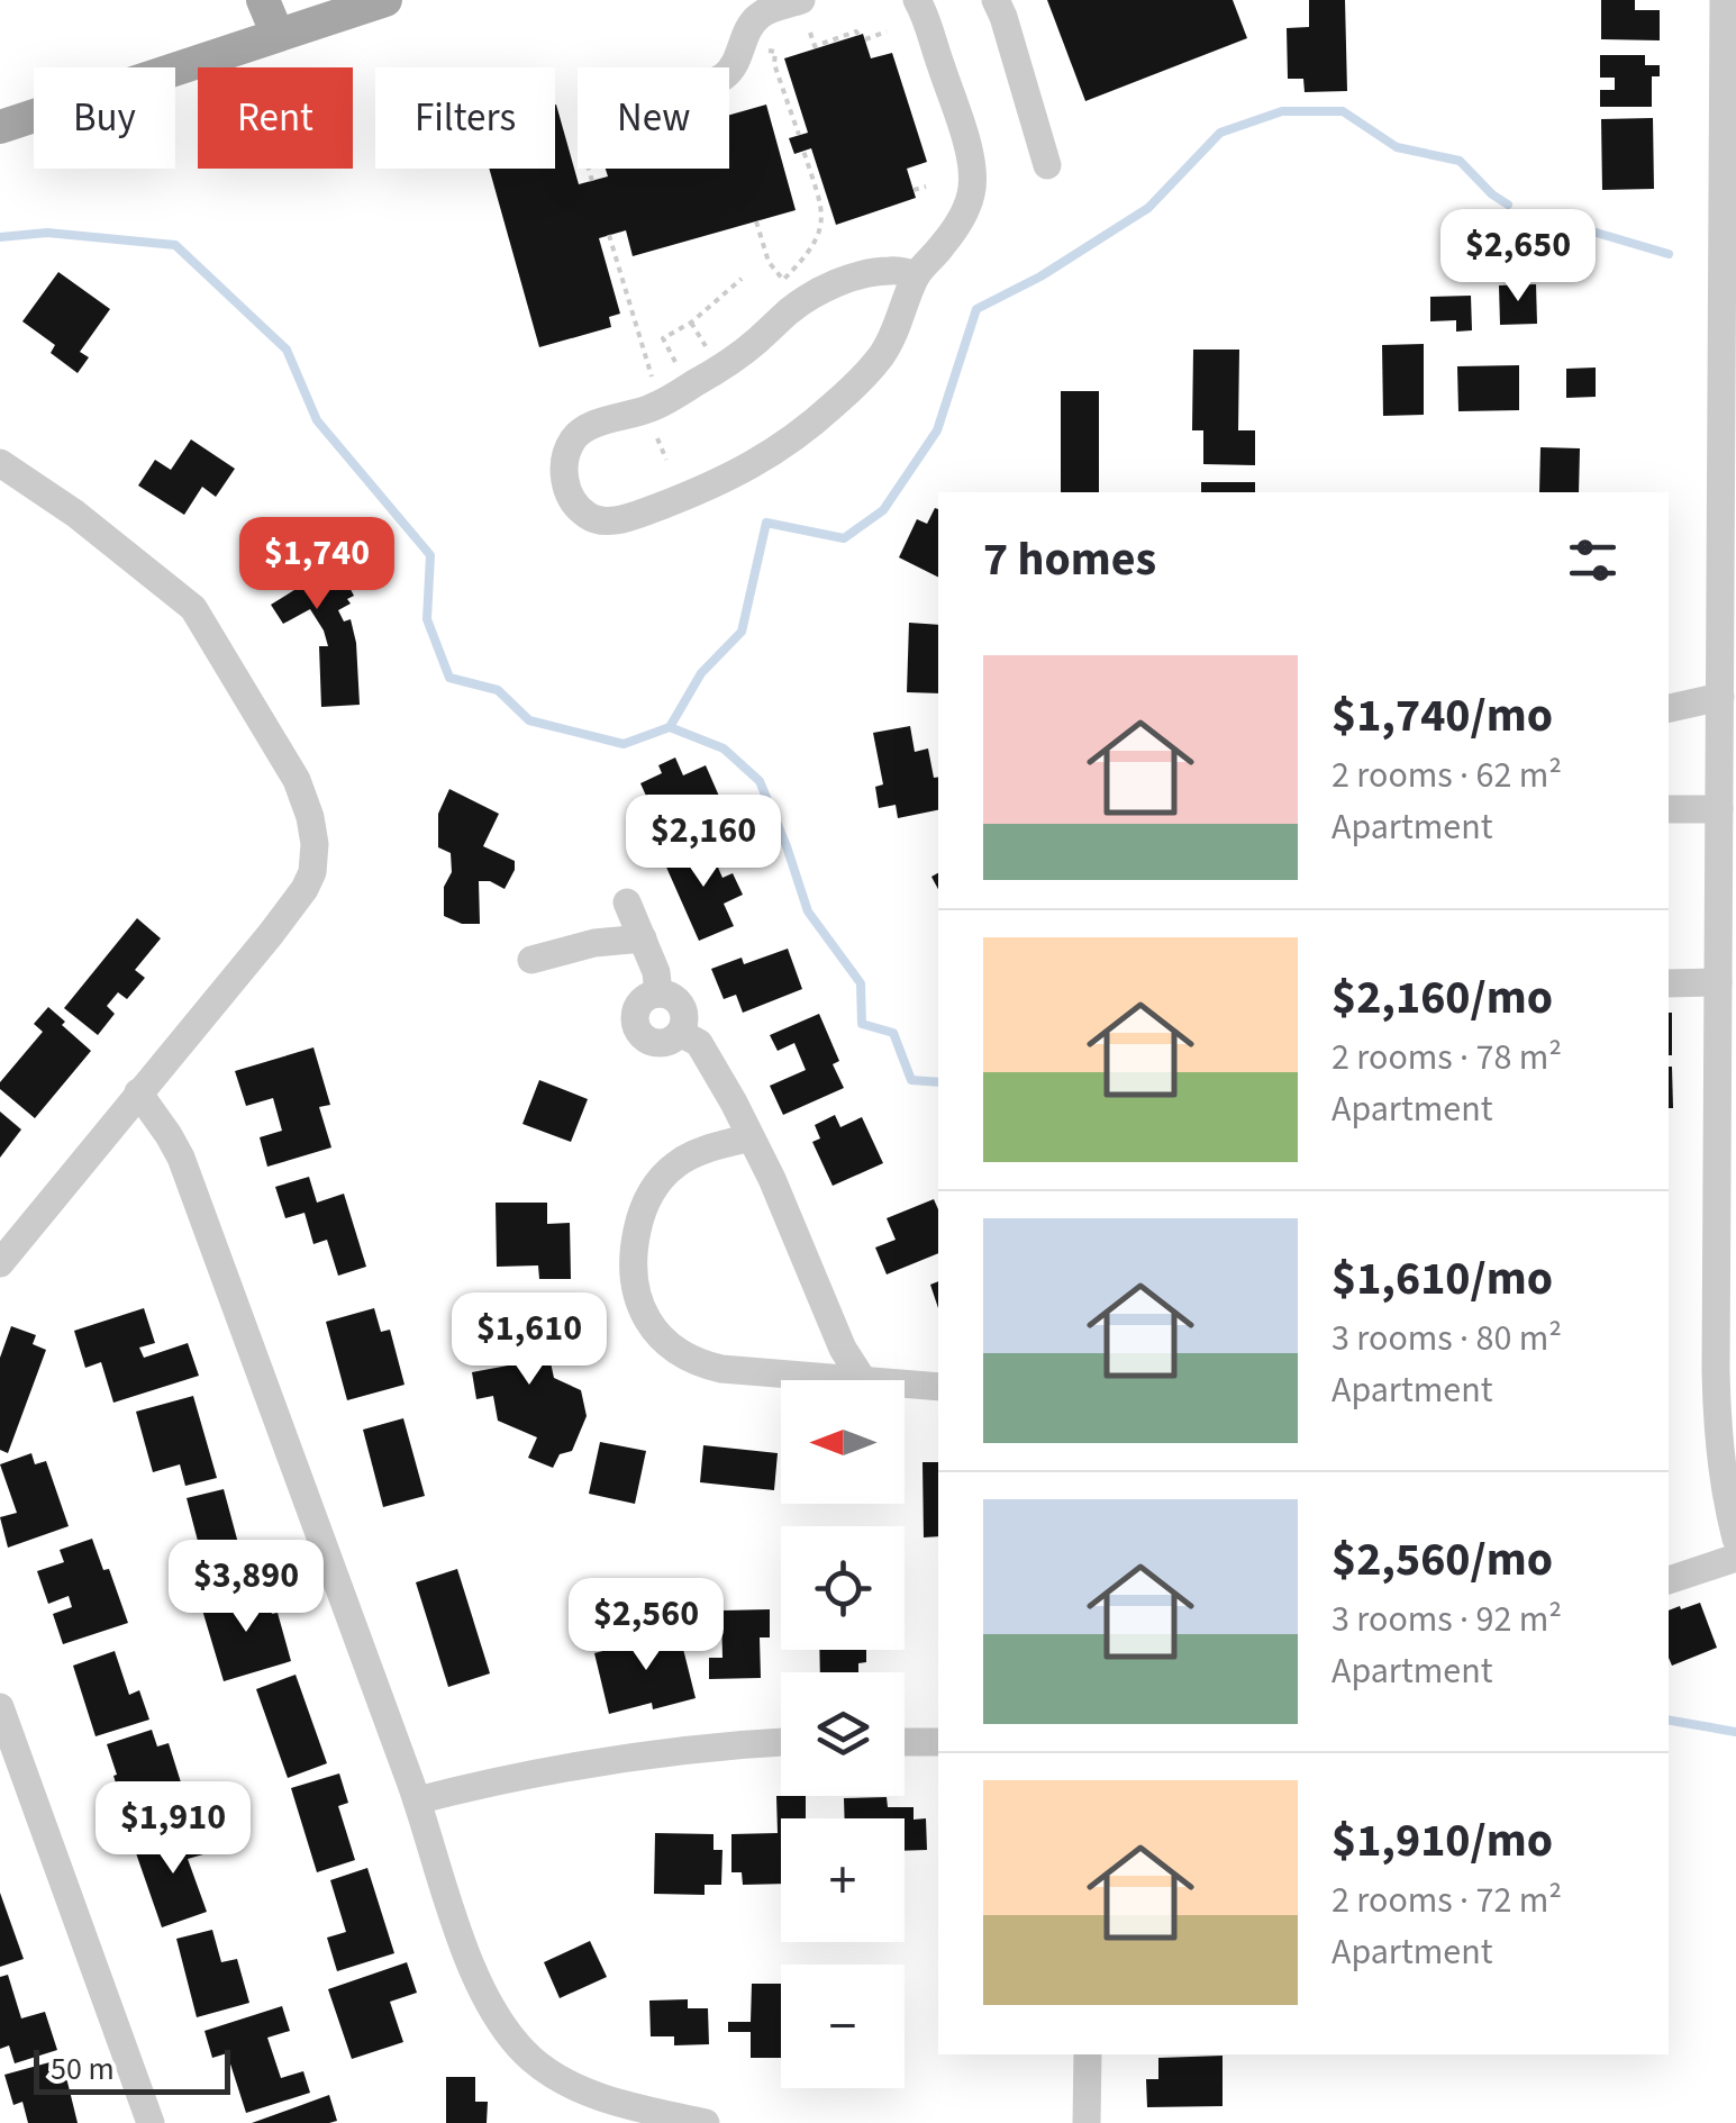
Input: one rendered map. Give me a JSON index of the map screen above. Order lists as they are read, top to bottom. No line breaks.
{"scale_bar":"50 m","north":"left","page":{"chip":["Buy","Rent","Filters","New"],"price":["$2,650","$1,740","$2,160","$1,610","$3,890","$2,560","$1,910"],"heading":"7 homes","list":[{"name":"$1,740/mo","note":"2 rooms · 62 m² · Apartment"},{"name":"$2,160/mo","note":"2 rooms · 78 m² · Apartment"},{"name":"$1,610/mo","note":"3 rooms · 80 m² · Apartment"},{"name":"$2,560/mo","note":"3 rooms · 92 m² · Apartment"},{"name":"$1,910/mo","note":"2 rooms · 72 m² · Apartment"}],"map_buttons":["+","−"],"scale":"50 m"}}
